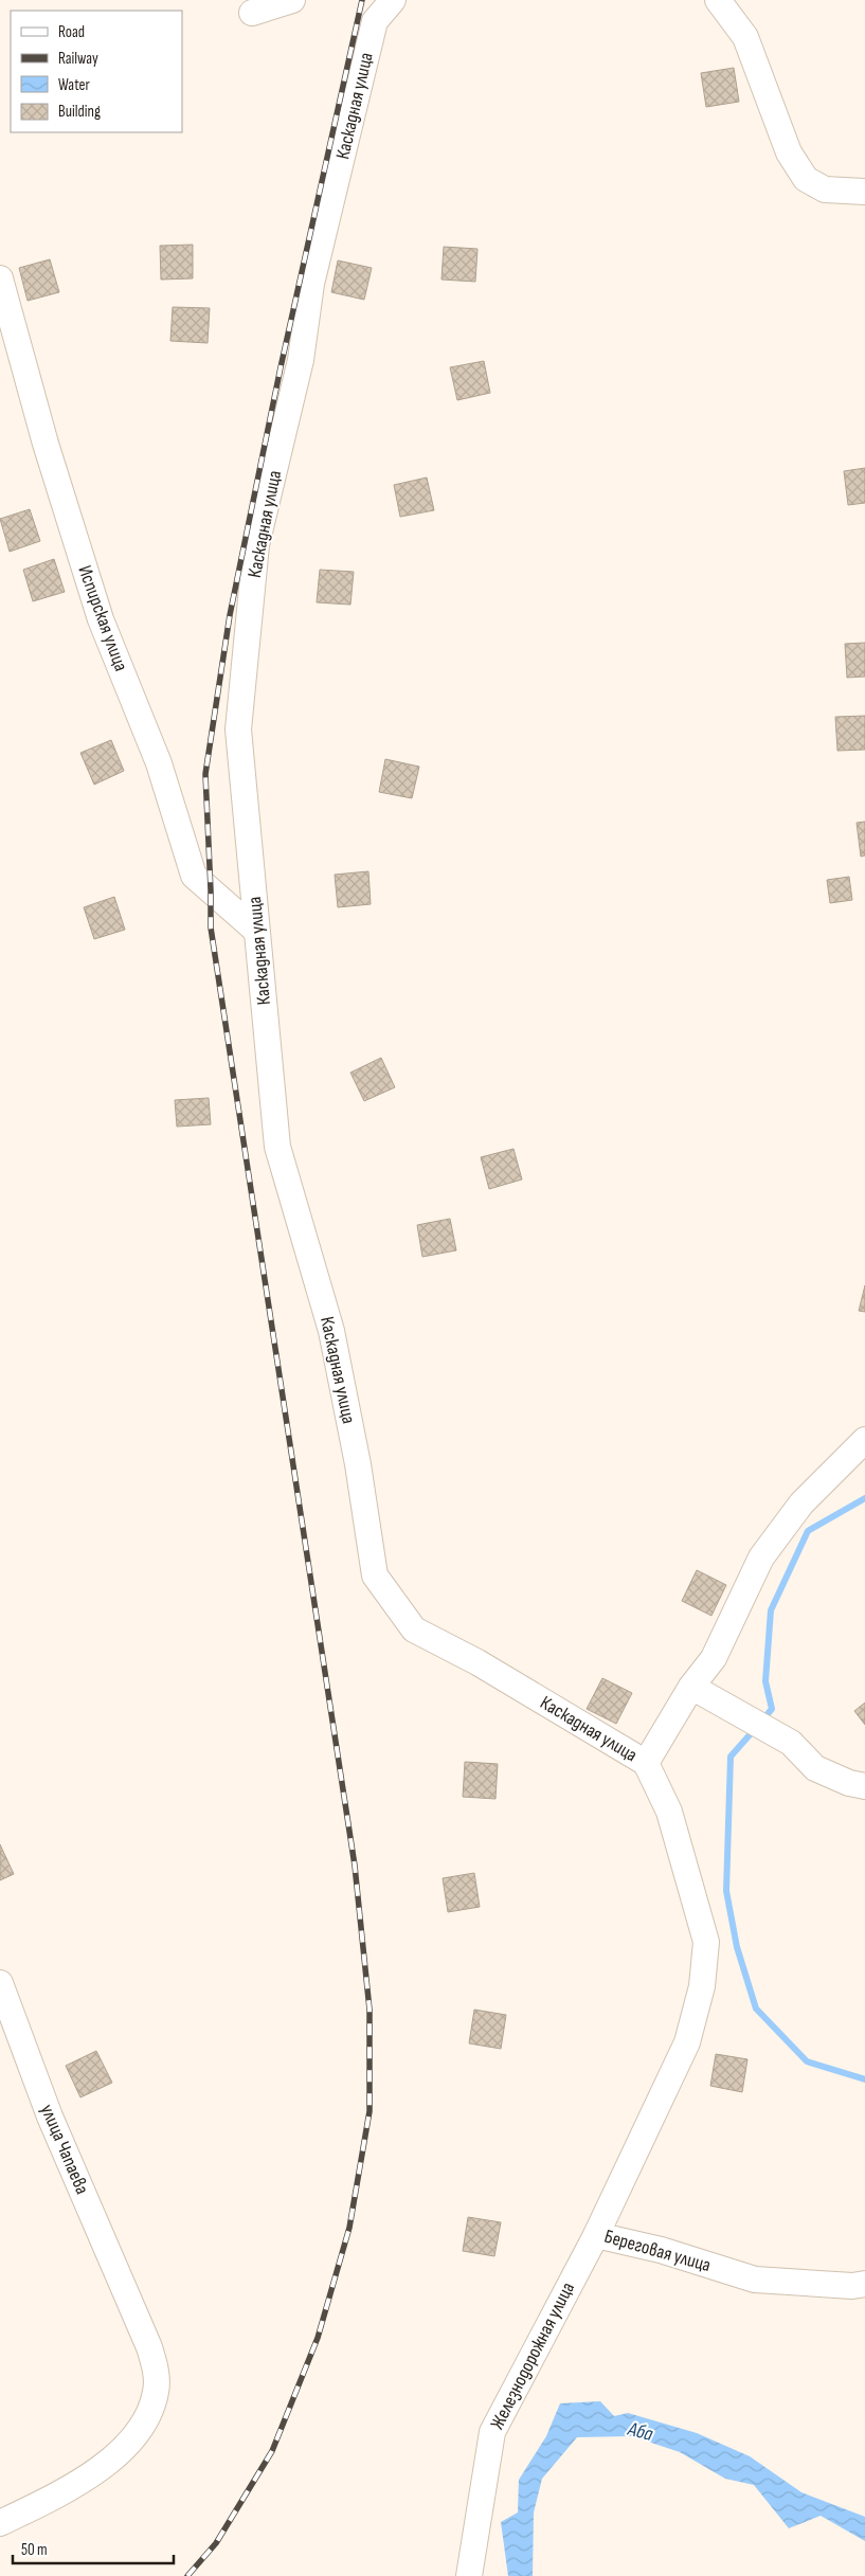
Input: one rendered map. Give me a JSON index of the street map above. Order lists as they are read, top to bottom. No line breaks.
{"streets":{"street":["Каскадная улица","Испирская улица","улица Чапаева","Береговая улица","Железнодорожная улица"]},"crossings":[["Каскадная улица","Испирская улица"],["Каскадная улица","Береговая улица"],["Береговая улица","Железнодорожная улица"]],"water":["Аба"],"legend":["Road","Railway","Water","Building"],"scale_bar":"50 m"}
